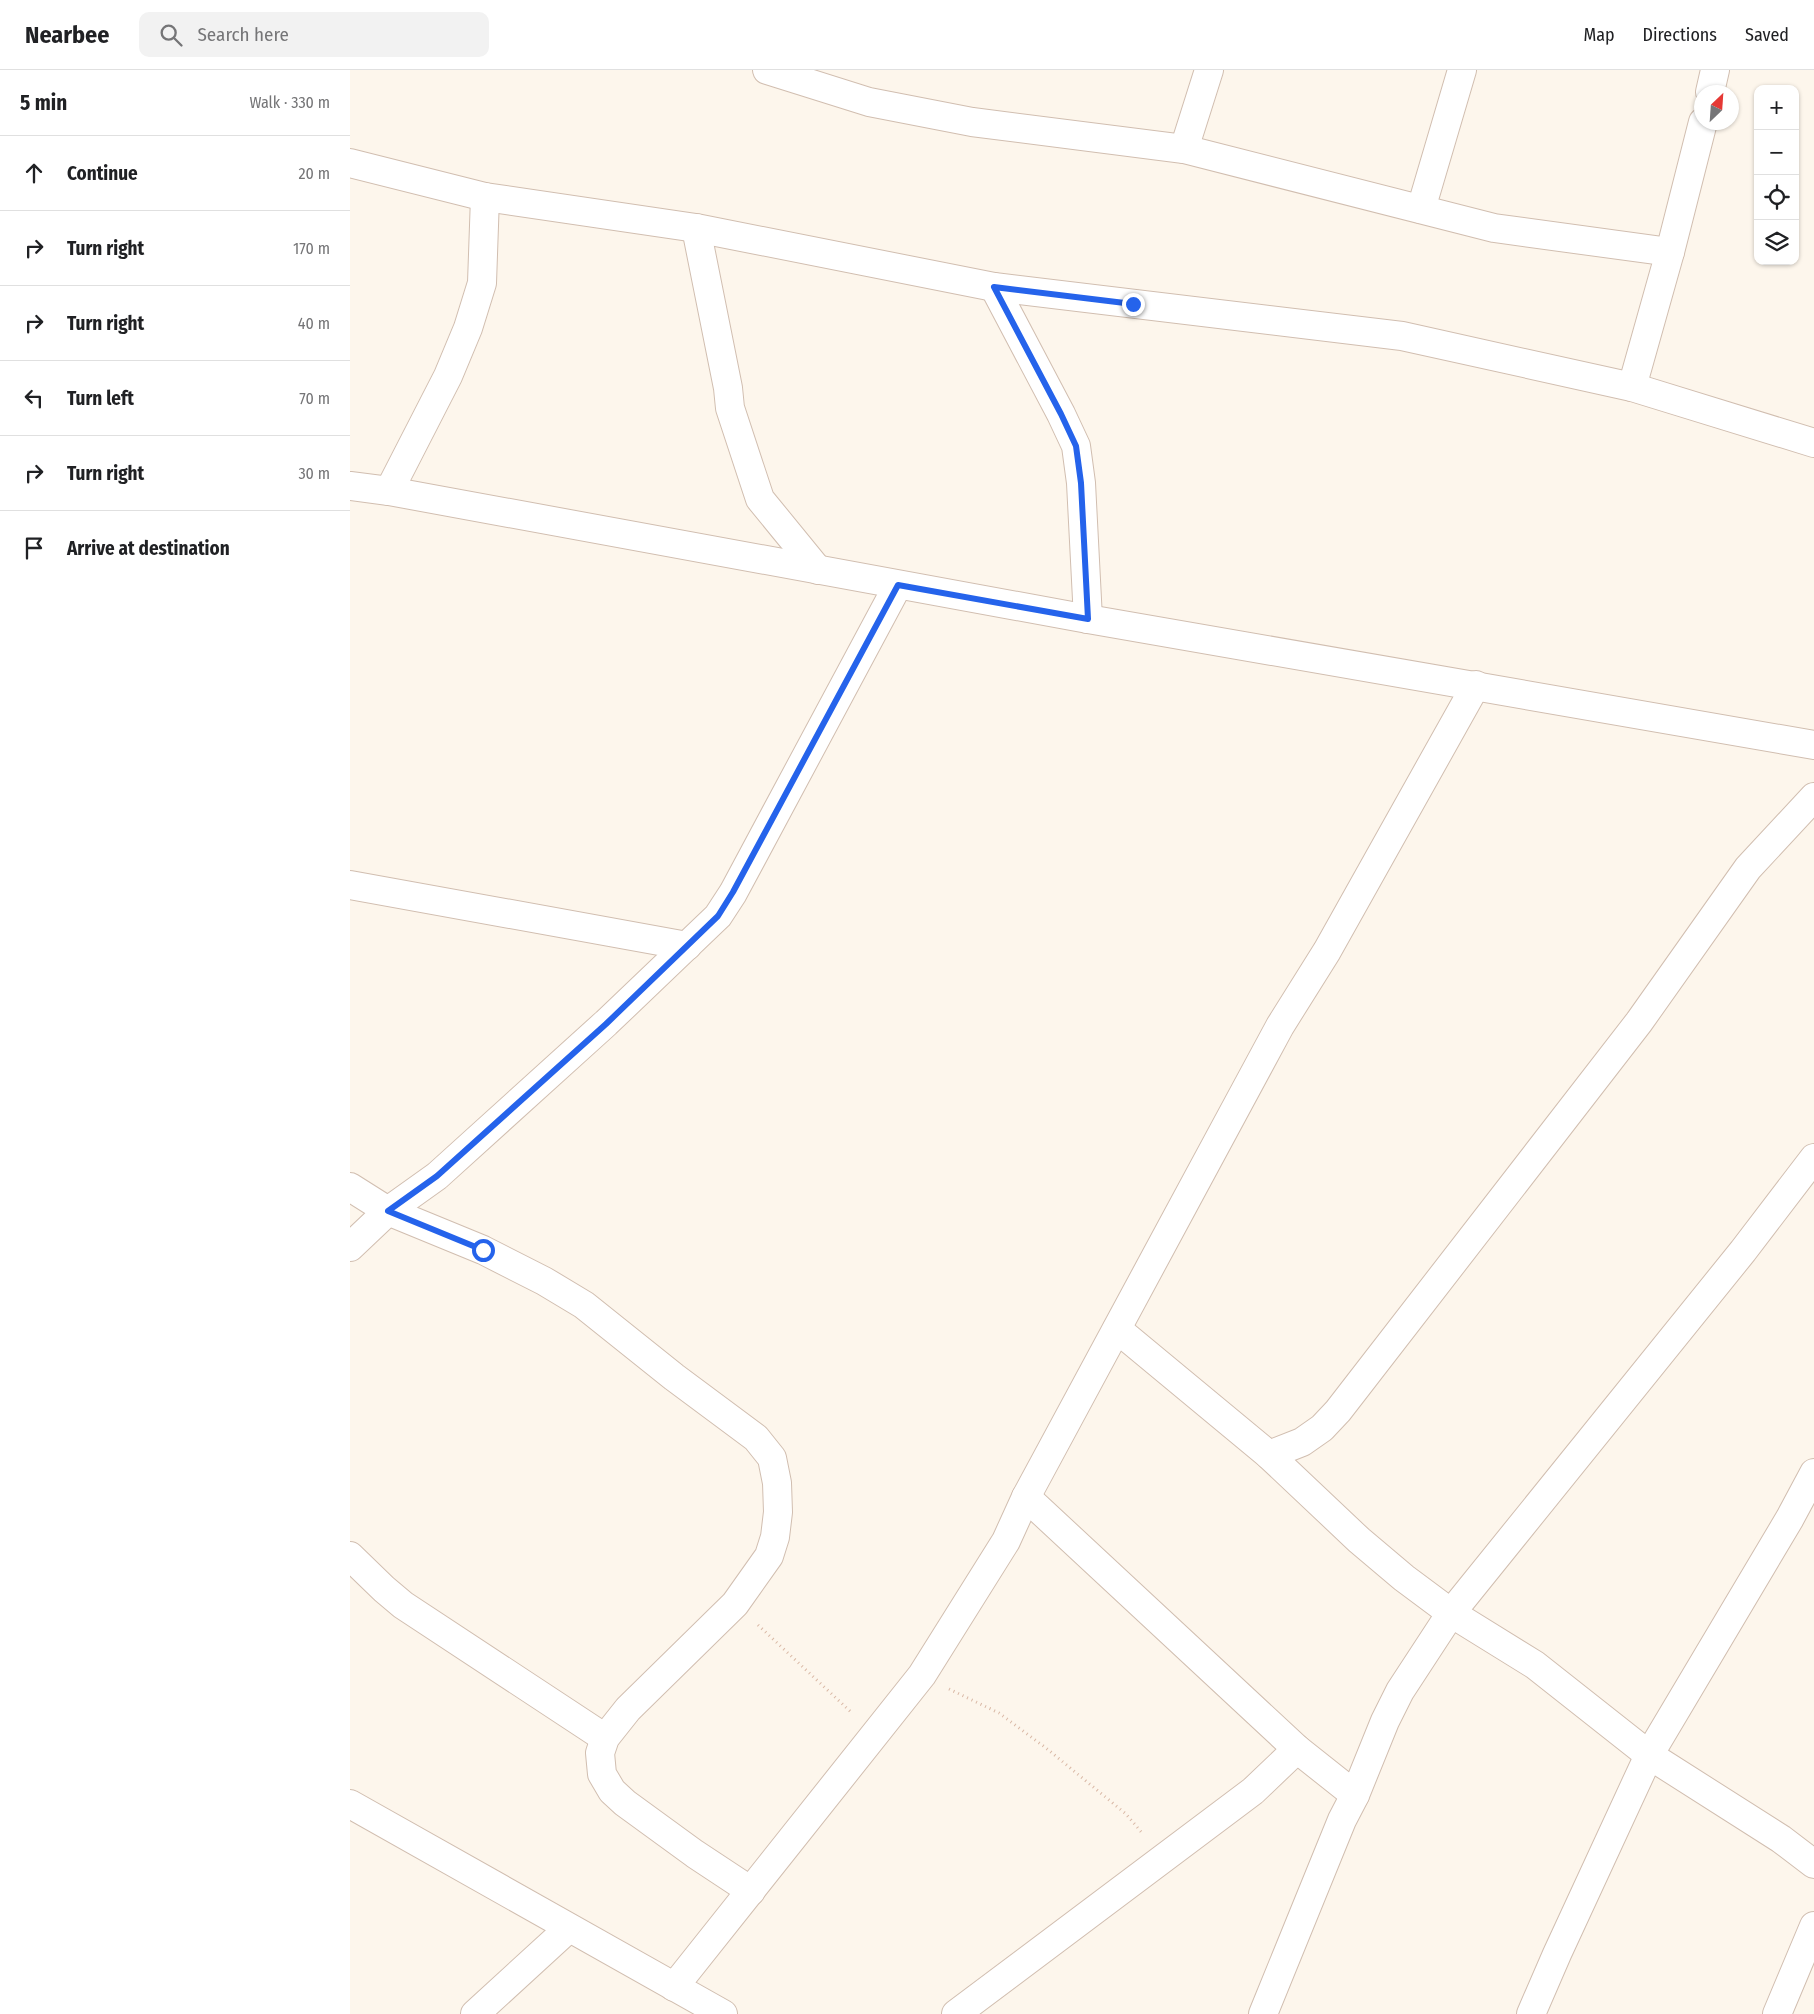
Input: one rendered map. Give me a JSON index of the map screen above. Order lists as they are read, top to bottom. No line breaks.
{"north":"top right","page":{"header":"Nearbee","search":"Search here","nav":["Map","Directions","Saved"],"heading":["5 min","Walk · 330 m"],"map_buttons":["+","−"],"list":[["Continue","20 m"],["Turn right","170 m"],["Turn right","40 m"],["Turn left","70 m"],["Turn right","30 m"],"Arrive at destination"]}}
